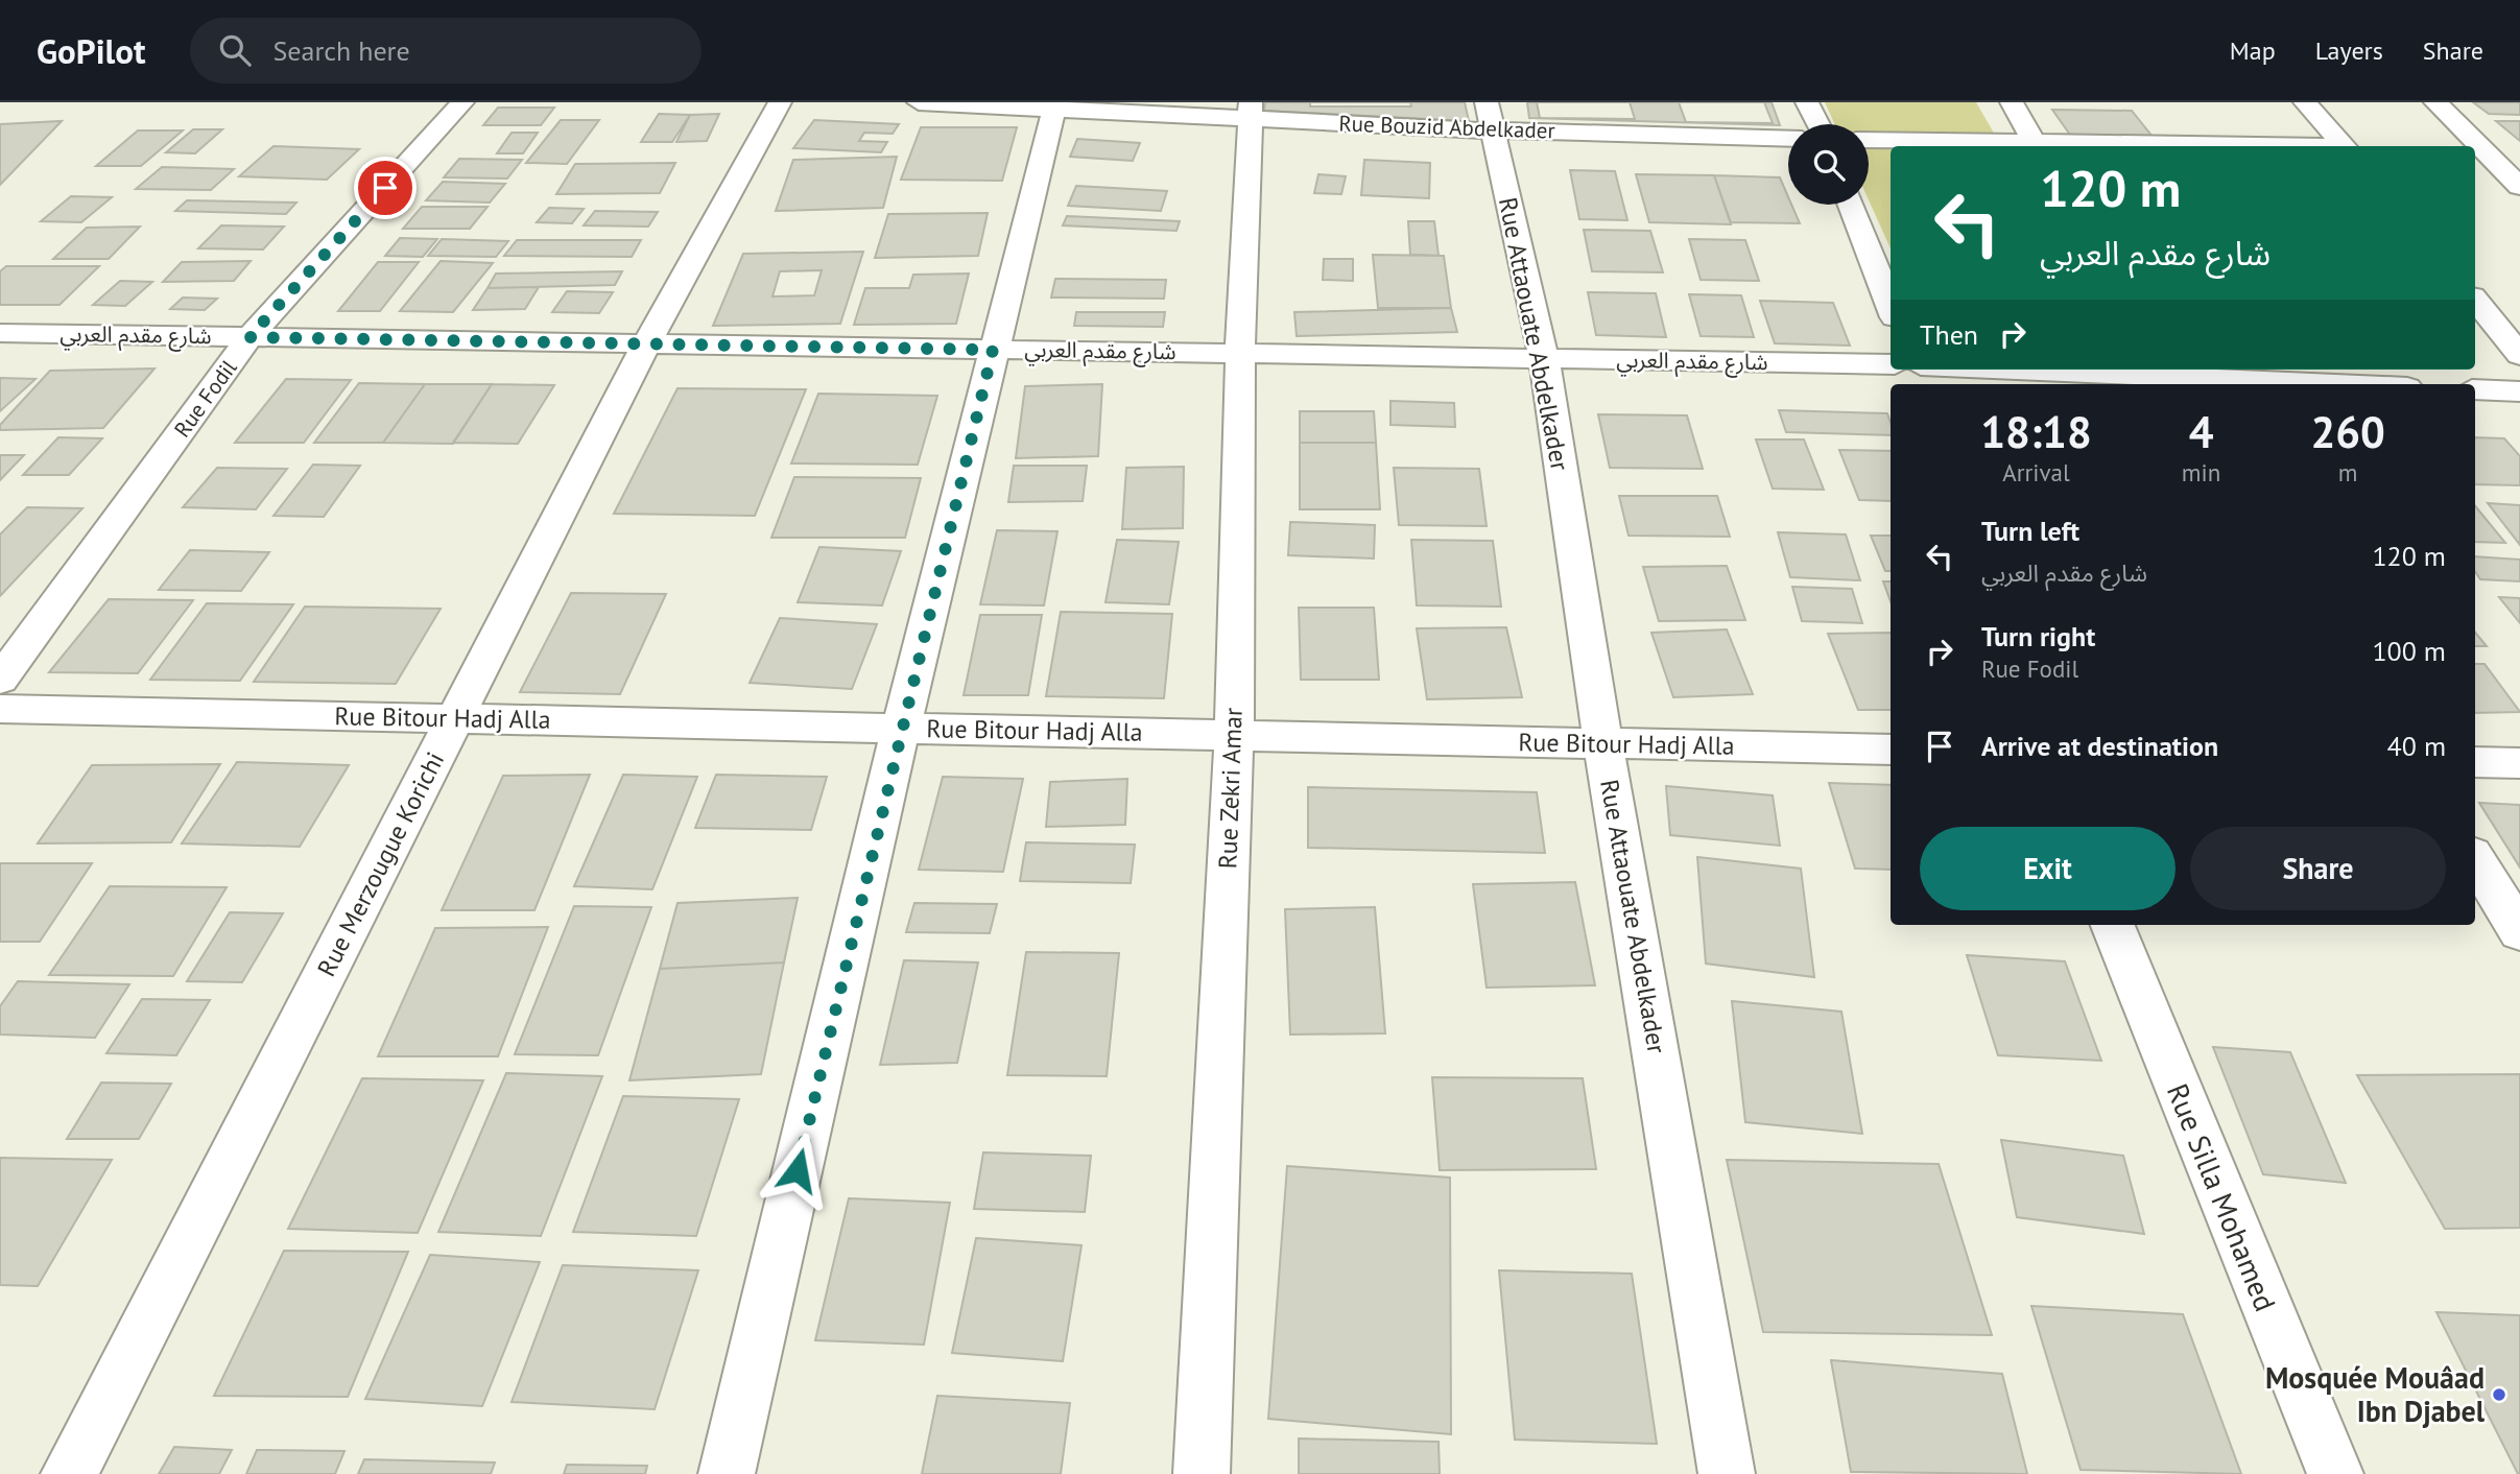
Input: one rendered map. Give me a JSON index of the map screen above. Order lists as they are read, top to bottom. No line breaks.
{"streets":{"street":["Rue Bouzid Abdelkader","Rue Attaouate Abdelkader","شارع مقدم العربي","Rue Fodil","Rue Bitour Hadj Alla","Rue Zekri Amar","Rue Merzougue Korichi","Rue Silla Mohamed"]},"crossings":[["Rue Bouzid Abdelkader","Rue Attaouate Abdelkader"],["Rue Bouzid Abdelkader","Rue Zekri Amar"],["Rue Attaouate Abdelkader","شارع مقدم العربي"],["Rue Attaouate Abdelkader","Rue Bitour Hadj Alla"],["شارع مقدم العربي","Rue Fodil"],["شارع مقدم العربي","Rue Zekri Amar"],["شارع مقدم العربي","Rue Merzougue Korichi"],["Rue Bitour Hadj Alla","Rue Zekri Amar"],["Rue Bitour Hadj Alla","Rue Merzougue Korichi"]],"places":["Mosquée Mouâad Ibn Djabel"],"page":{"header":"GoPilot","search":"Search here","nav":["Map","Layers","Share"],"turn":["120 m","شارع مقدم العربي"],"then":"Then","eta":["18:18","Arrival","4","min","260","m"],"list":[{"name":"Turn left","note":"شارع مقدم العربي","value":"120 m"},{"name":"Turn right","note":"Rue Fodil","value":"100 m"},{"name":"Arrive at destination","value":"40 m"}],"buttons":["Exit","Share"]}}
